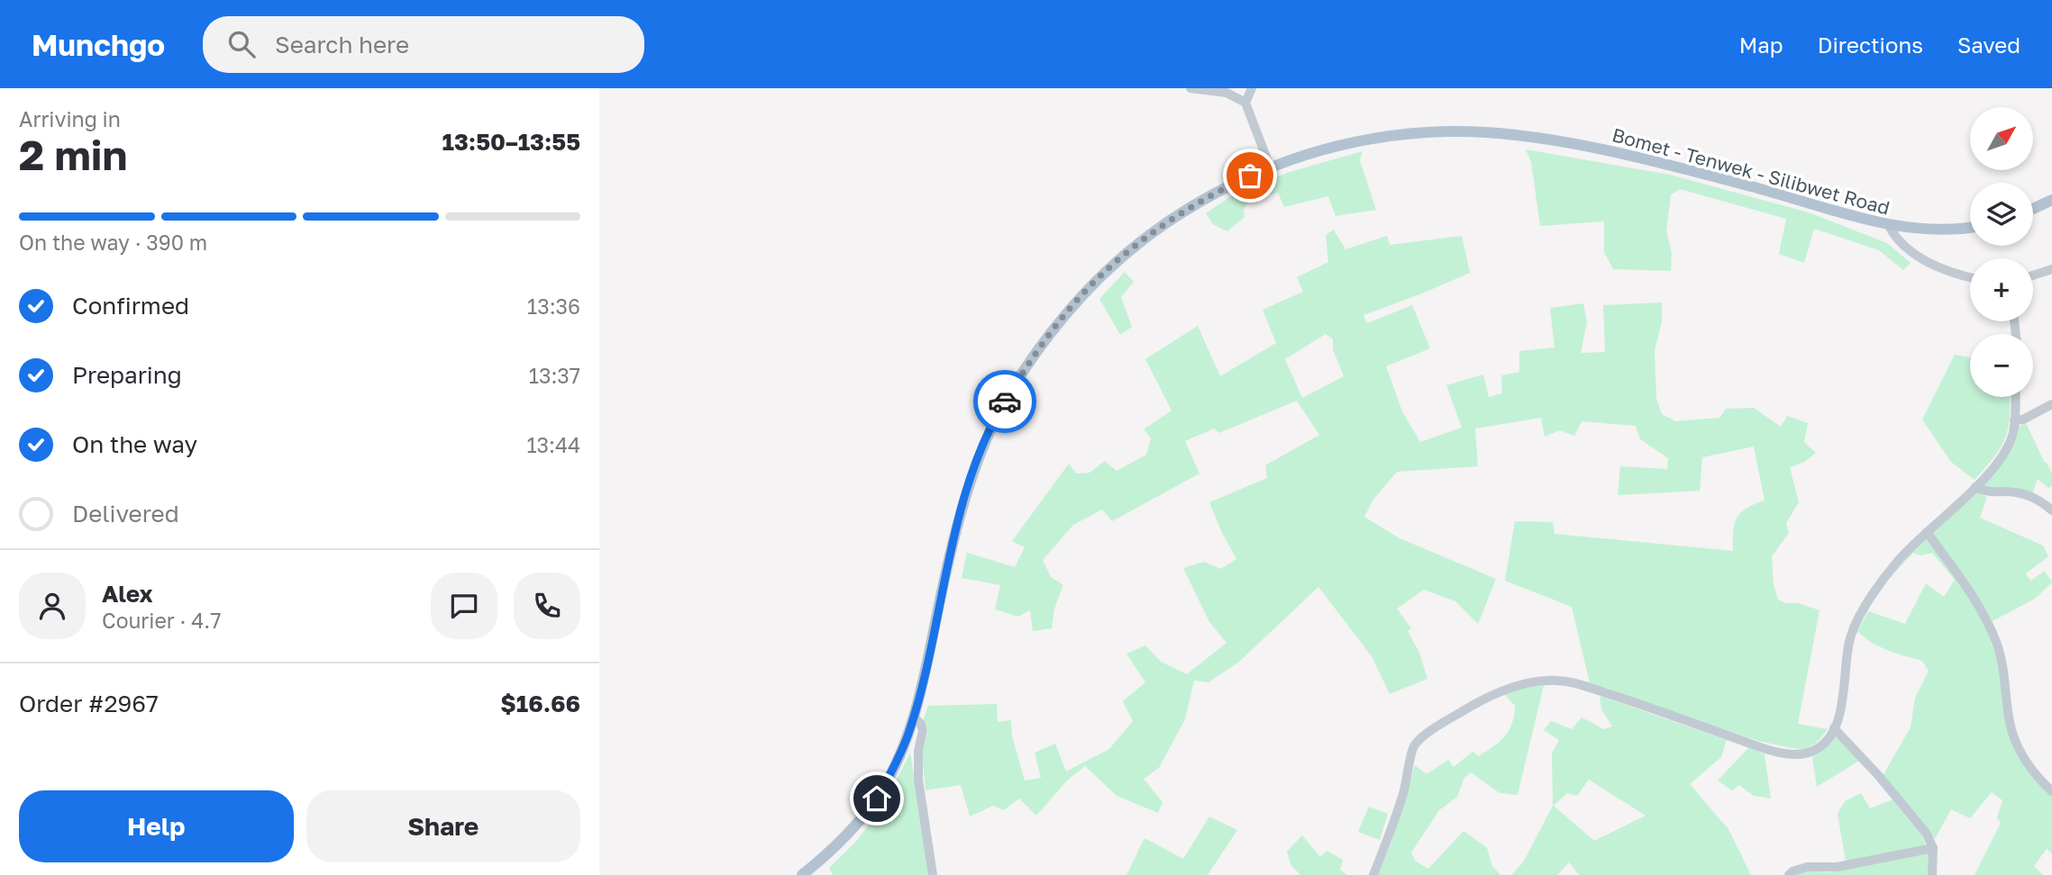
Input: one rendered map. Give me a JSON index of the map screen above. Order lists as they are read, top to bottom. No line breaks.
{"streets":{"main road":["Bomet - Tenwek - Silibwet Road"]},"north":"top right","page":{"header":"Munchgo","search":"Search here","nav":["Map","Directions","Saved"],"heading":["2 min","Arriving in","13:50–13:55"],"panel":["Alex","Courier · 4.7","Order #2967","$16.66"],"map_buttons":["+","−"],"bar":"On the way · 390 m","list":[["Confirmed","13:36"],["Preparing","13:37"],["On the way","13:44"],"Delivered"],"buttons":["Help","Share"]}}
